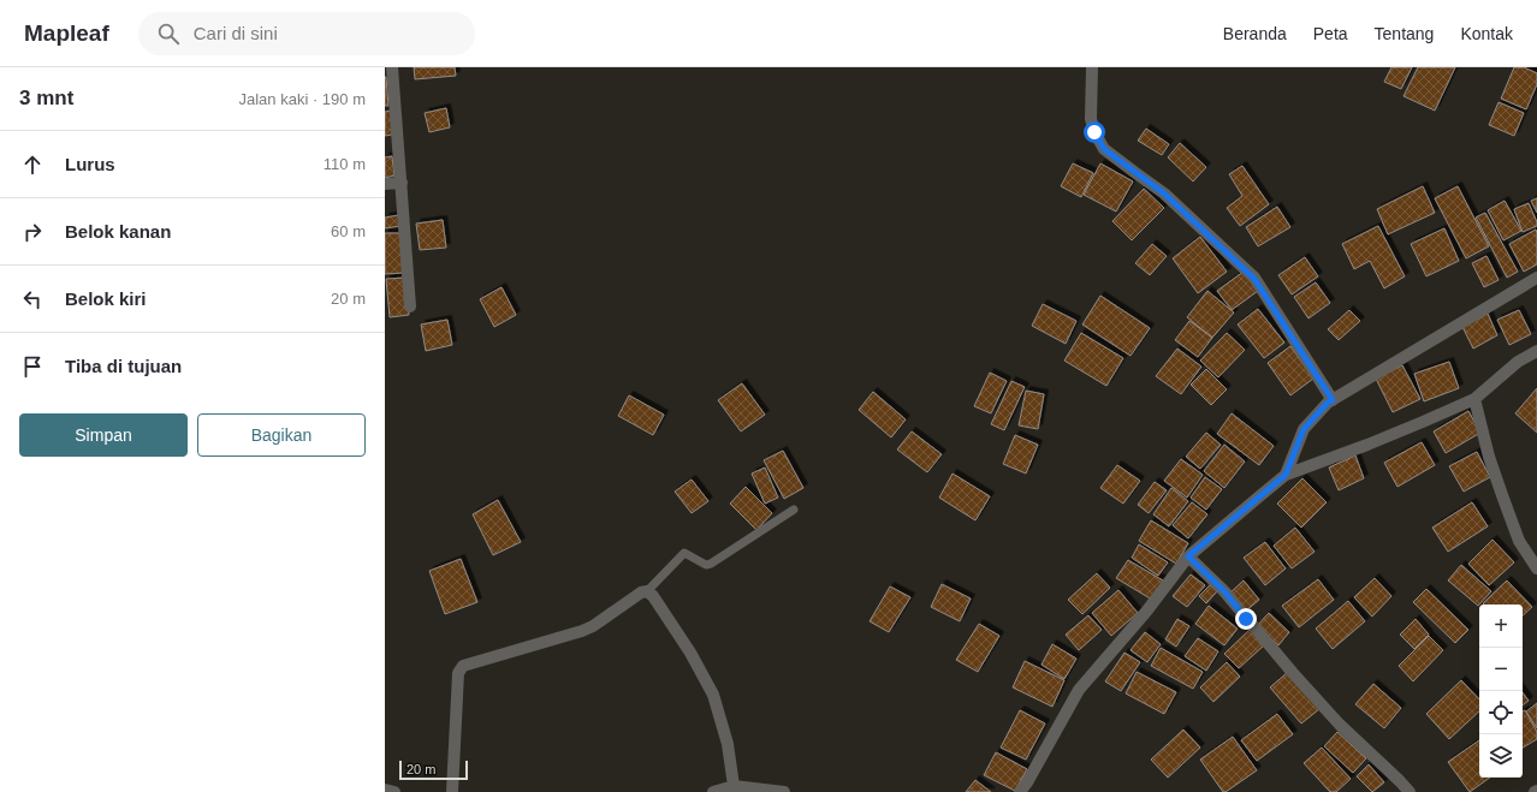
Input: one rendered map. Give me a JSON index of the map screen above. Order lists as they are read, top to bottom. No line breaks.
{"scale_bar":"20 m","page":{"header":"Mapleaf","search":"Cari di sini","nav":["Beranda","Peta","Tentang","Kontak"],"heading":["3 mnt","Jalan kaki · 190 m"],"list":[["Lurus","110 m"],["Belok kanan","60 m"],["Belok kiri","20 m"],"Tiba di tujuan"],"buttons":["Simpan","Bagikan"],"map_buttons":["+","−"],"scale":"20 m"}}
